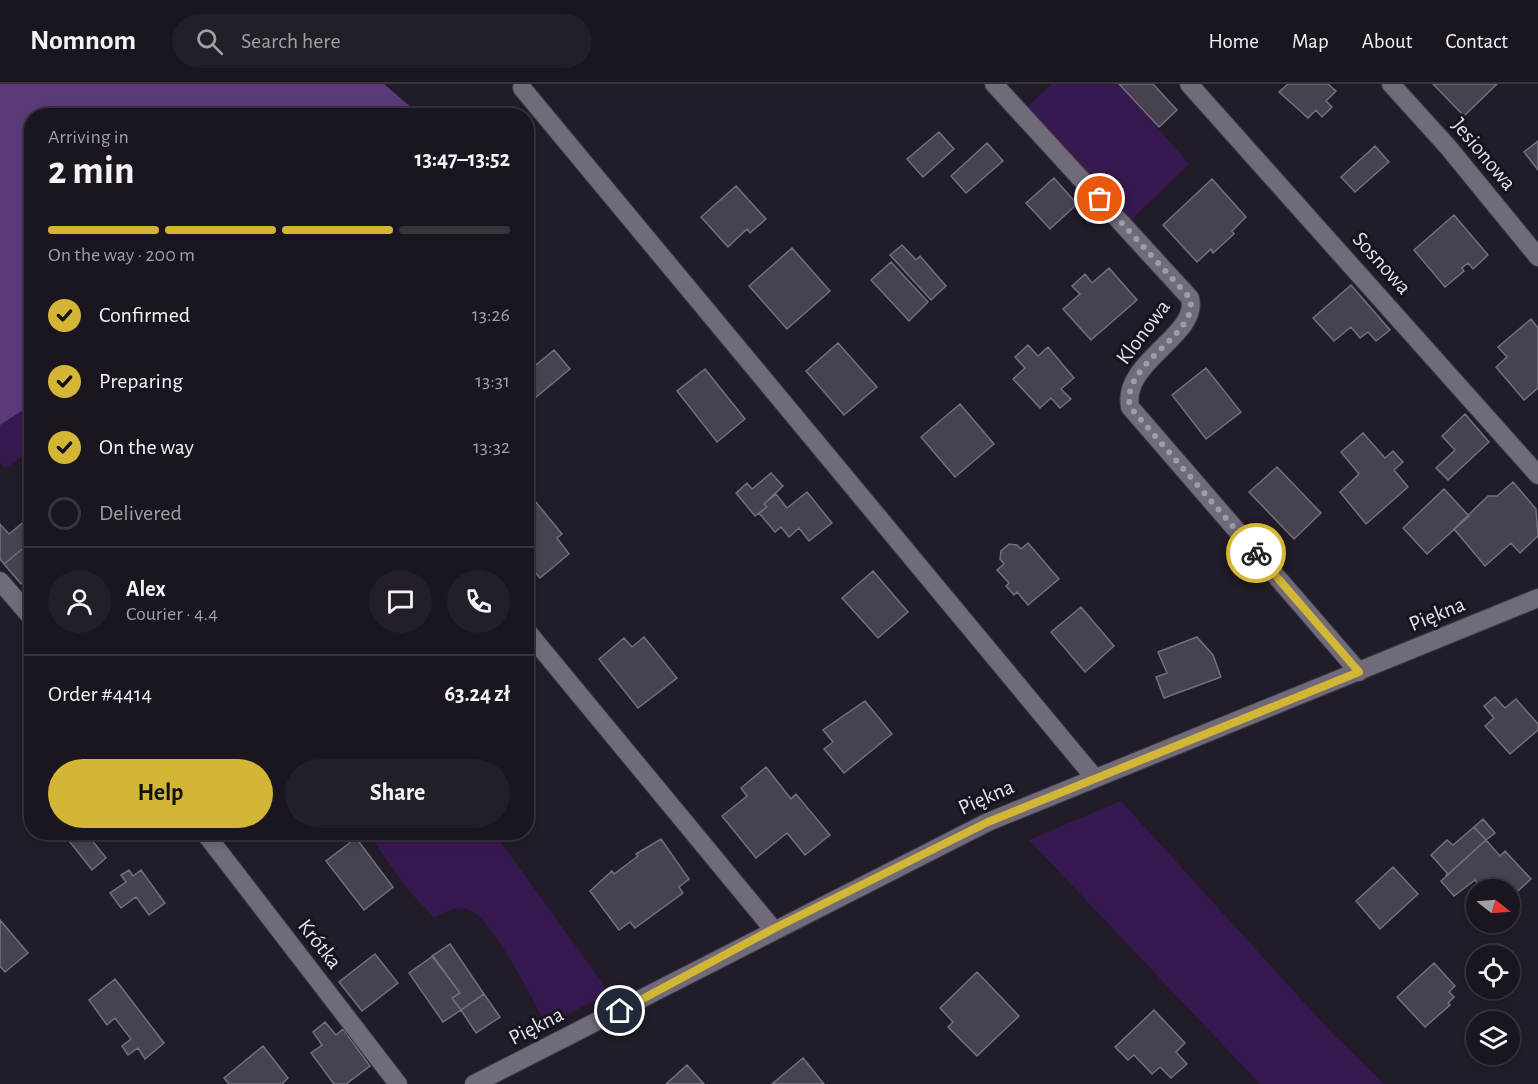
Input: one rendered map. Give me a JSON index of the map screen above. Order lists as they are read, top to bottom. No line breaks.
{"streets":{"street":["Jesionowa","Sosnowa","Klonowa","Piękna","Krótka"]},"crossings":[["Klonowa","Piękna"]],"north":"right","page":{"header":"Nomnom","search":"Search here","nav":["Home","Map","About","Contact"],"heading":["2 min","Arriving in","13:47–13:52"],"panel":["Alex","Courier · 4.4","Order #4414","63.24 zł"],"bar":"On the way · 200 m","list":[["Confirmed","13:26"],["Preparing","13:31"],["On the way","13:32"],"Delivered"],"buttons":["Help","Share"]}}
